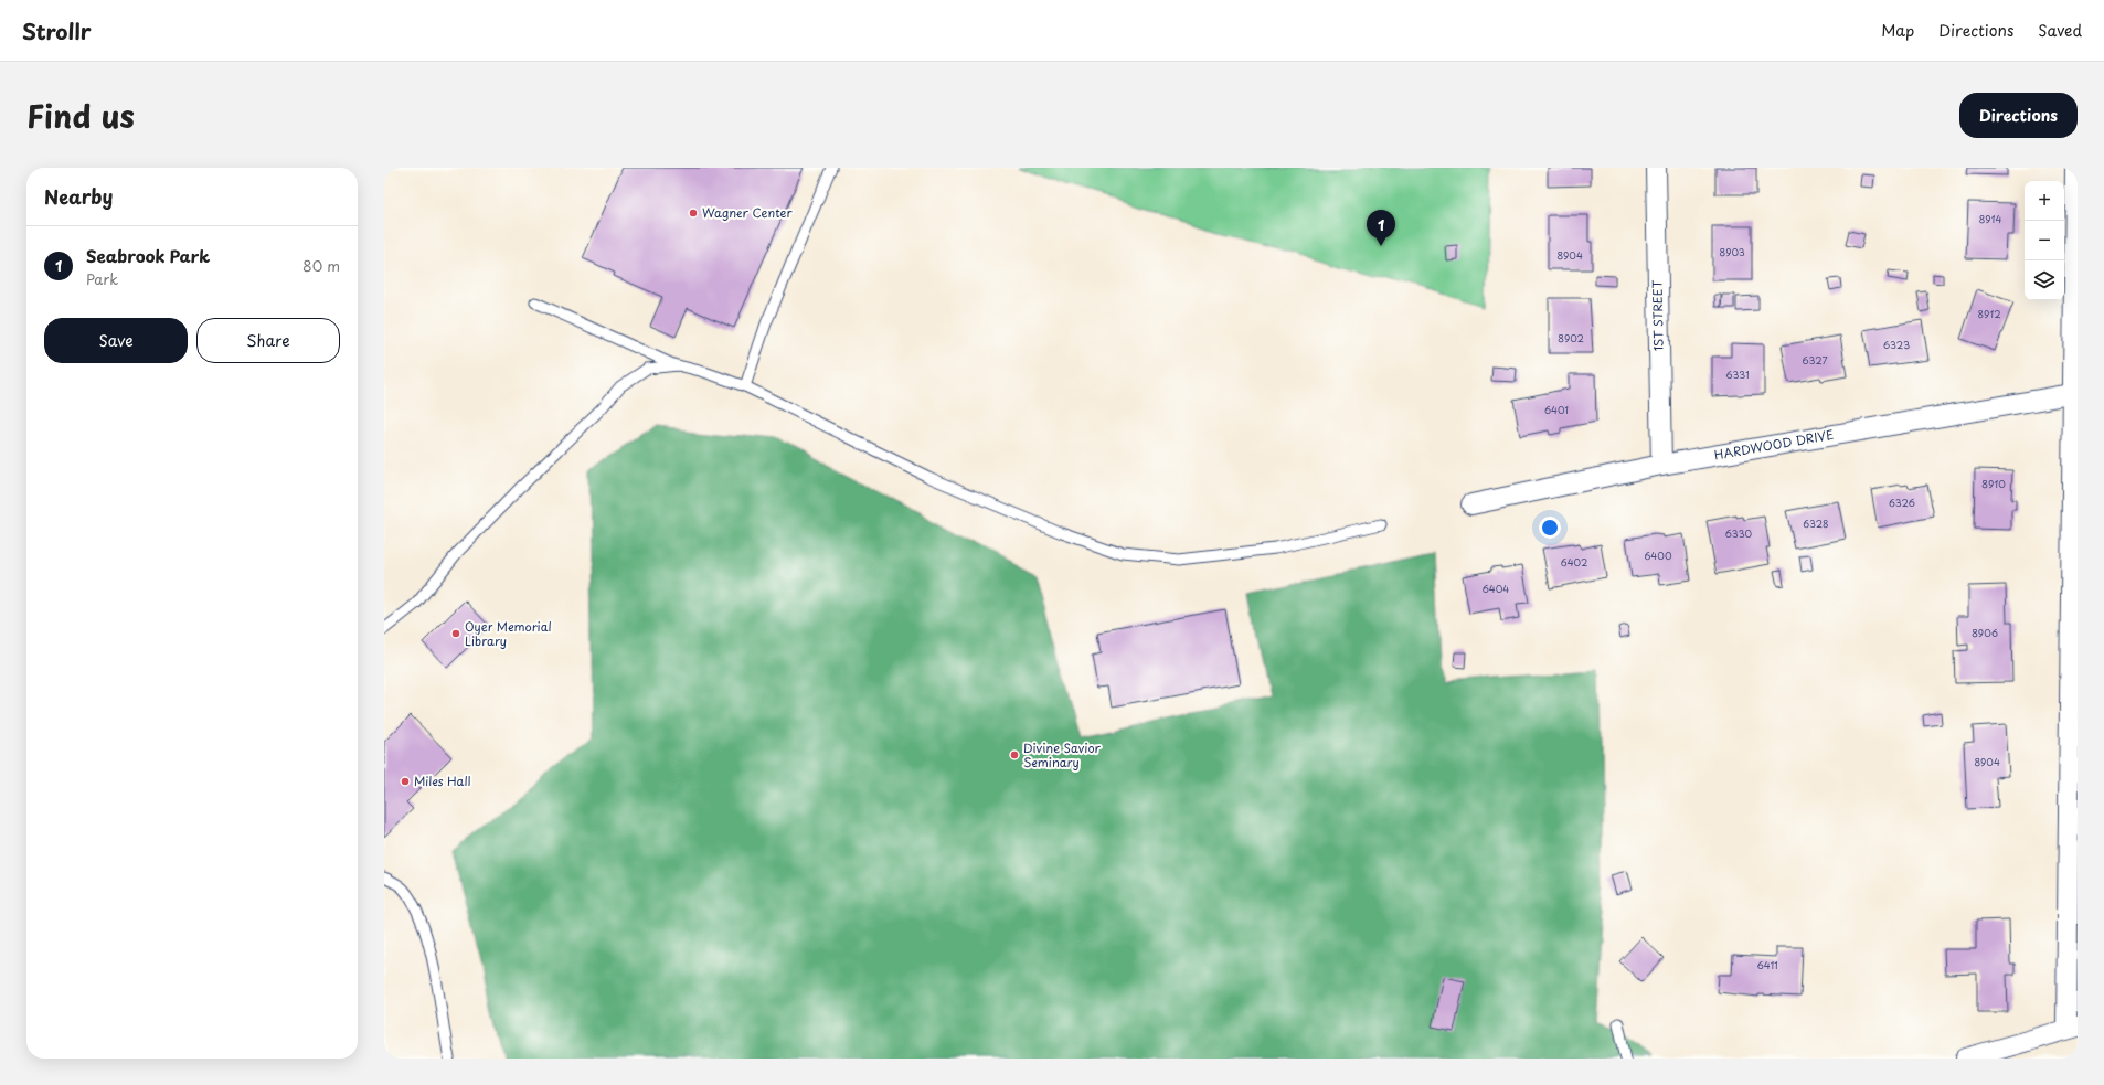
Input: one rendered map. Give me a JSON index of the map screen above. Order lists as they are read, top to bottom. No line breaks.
{"streets":{"street":["1ST STREET","HARDWOOD DRIVE"]},"crossings":[["1ST STREET","HARDWOOD DRIVE"]],"places":["Wagner Center","Oyer Memorial Library","Divine Savior Seminary","Miles Hall"],"house_numbers":["8914","8903","8904","8912","8902","6323","6327","6331","6401","8910","6326","6328","6330","6400","6402","6404","8906","8904","6411"],"page":{"header":"Strollr","nav":["Map","Directions","Saved"],"title":"Find us","buttons":["Directions",["Save","Share"]],"heading":"Nearby","map_buttons":["+","−"],"pins":"1","list":[{"mark":"1","name":"Seabrook Park","note":"Park","value":"80 m"}]}}
